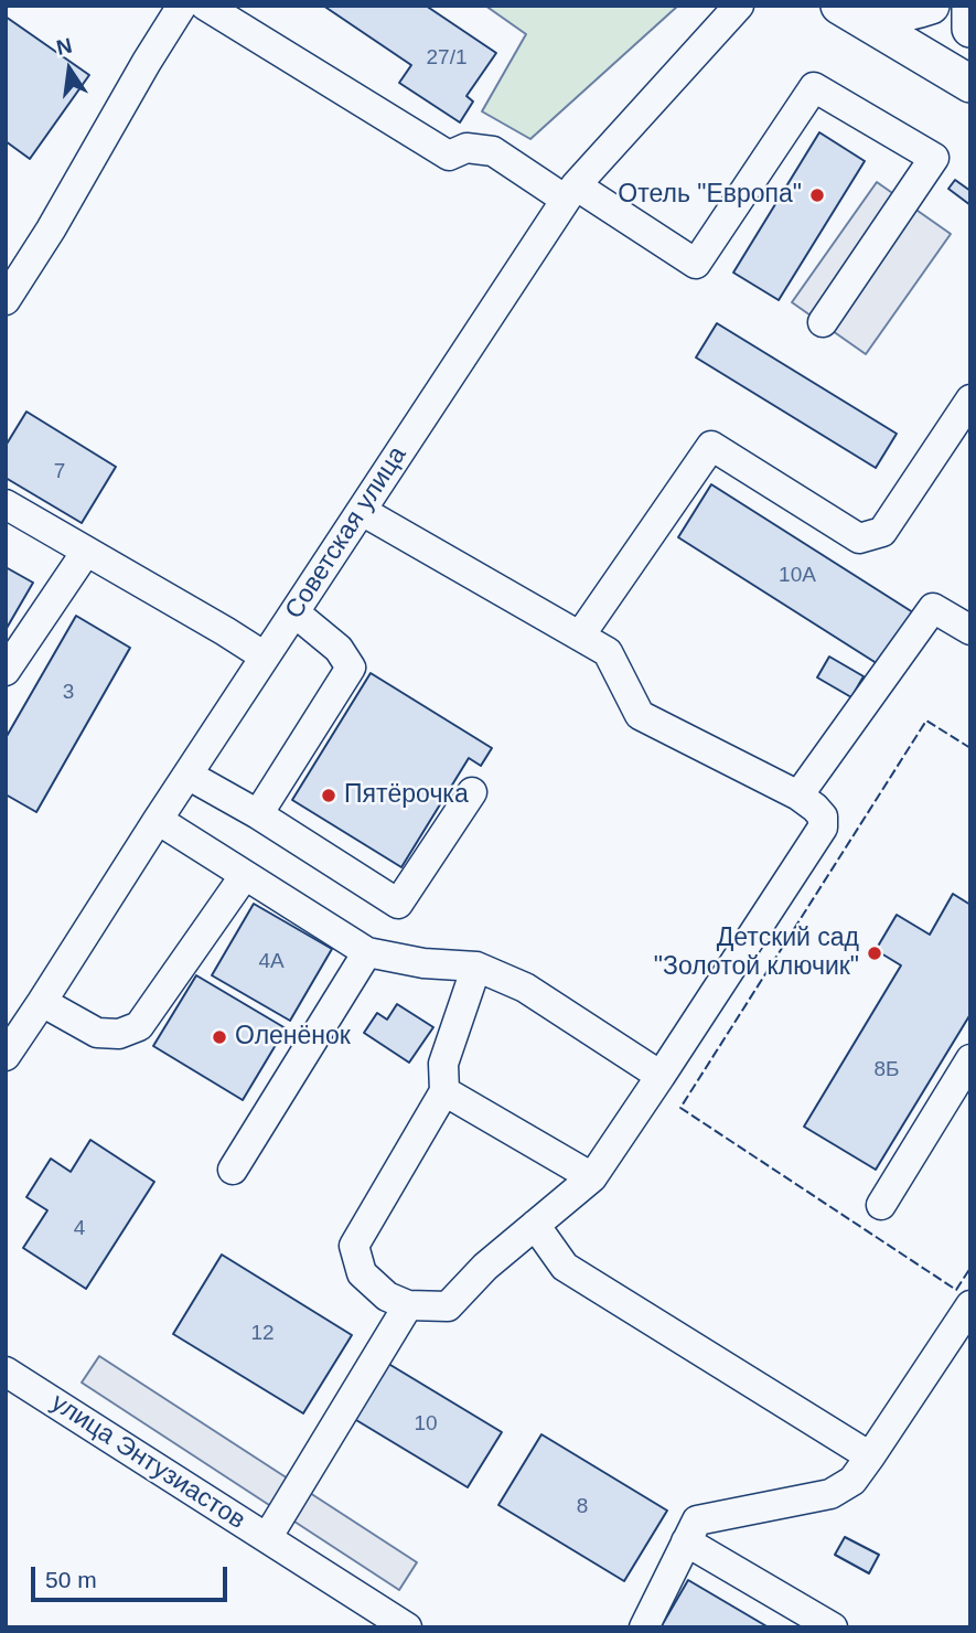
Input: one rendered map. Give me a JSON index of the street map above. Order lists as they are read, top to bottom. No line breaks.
{"streets":{"street":["Советская улица","улица Энтузиастов"]},"places":["Отель \"Европа\"","Пятёрочка","Детский сад \"Золотой ключик\"","Оленёнок"],"house_numbers":["27/1","7","10А","3","4А","8Б","4","12","10","8"],"scale_bar":"50 m","north":"top"}
